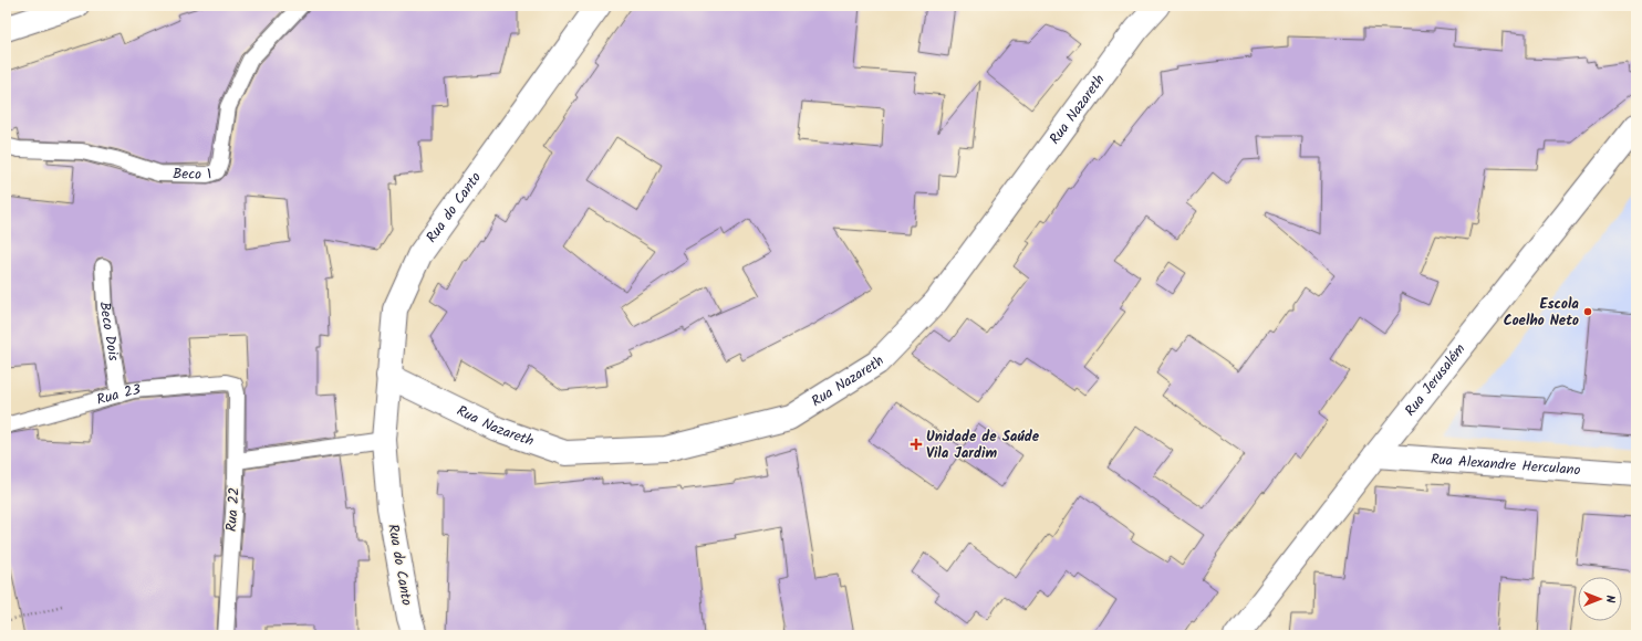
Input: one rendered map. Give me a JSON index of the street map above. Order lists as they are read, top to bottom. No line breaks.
{"streets":{"street":["Rua Nazareth","Rua do Canto","Rua Jerusalém","Rua Alexandre Herculano"],"lane":["Beco 1","Beco Dois","Rua 23","Rua 22"]},"crossings":[["Rua Nazareth","Rua do Canto"],["Beco Dois","Rua 23"],["Rua Jerusalém","Rua Alexandre Herculano"],["Rua 23","Rua 22"]],"places":{"other":["Escola Coelho Neto"],"health":["Unidade de Saúde Vila Jardim"]},"north":"right"}
